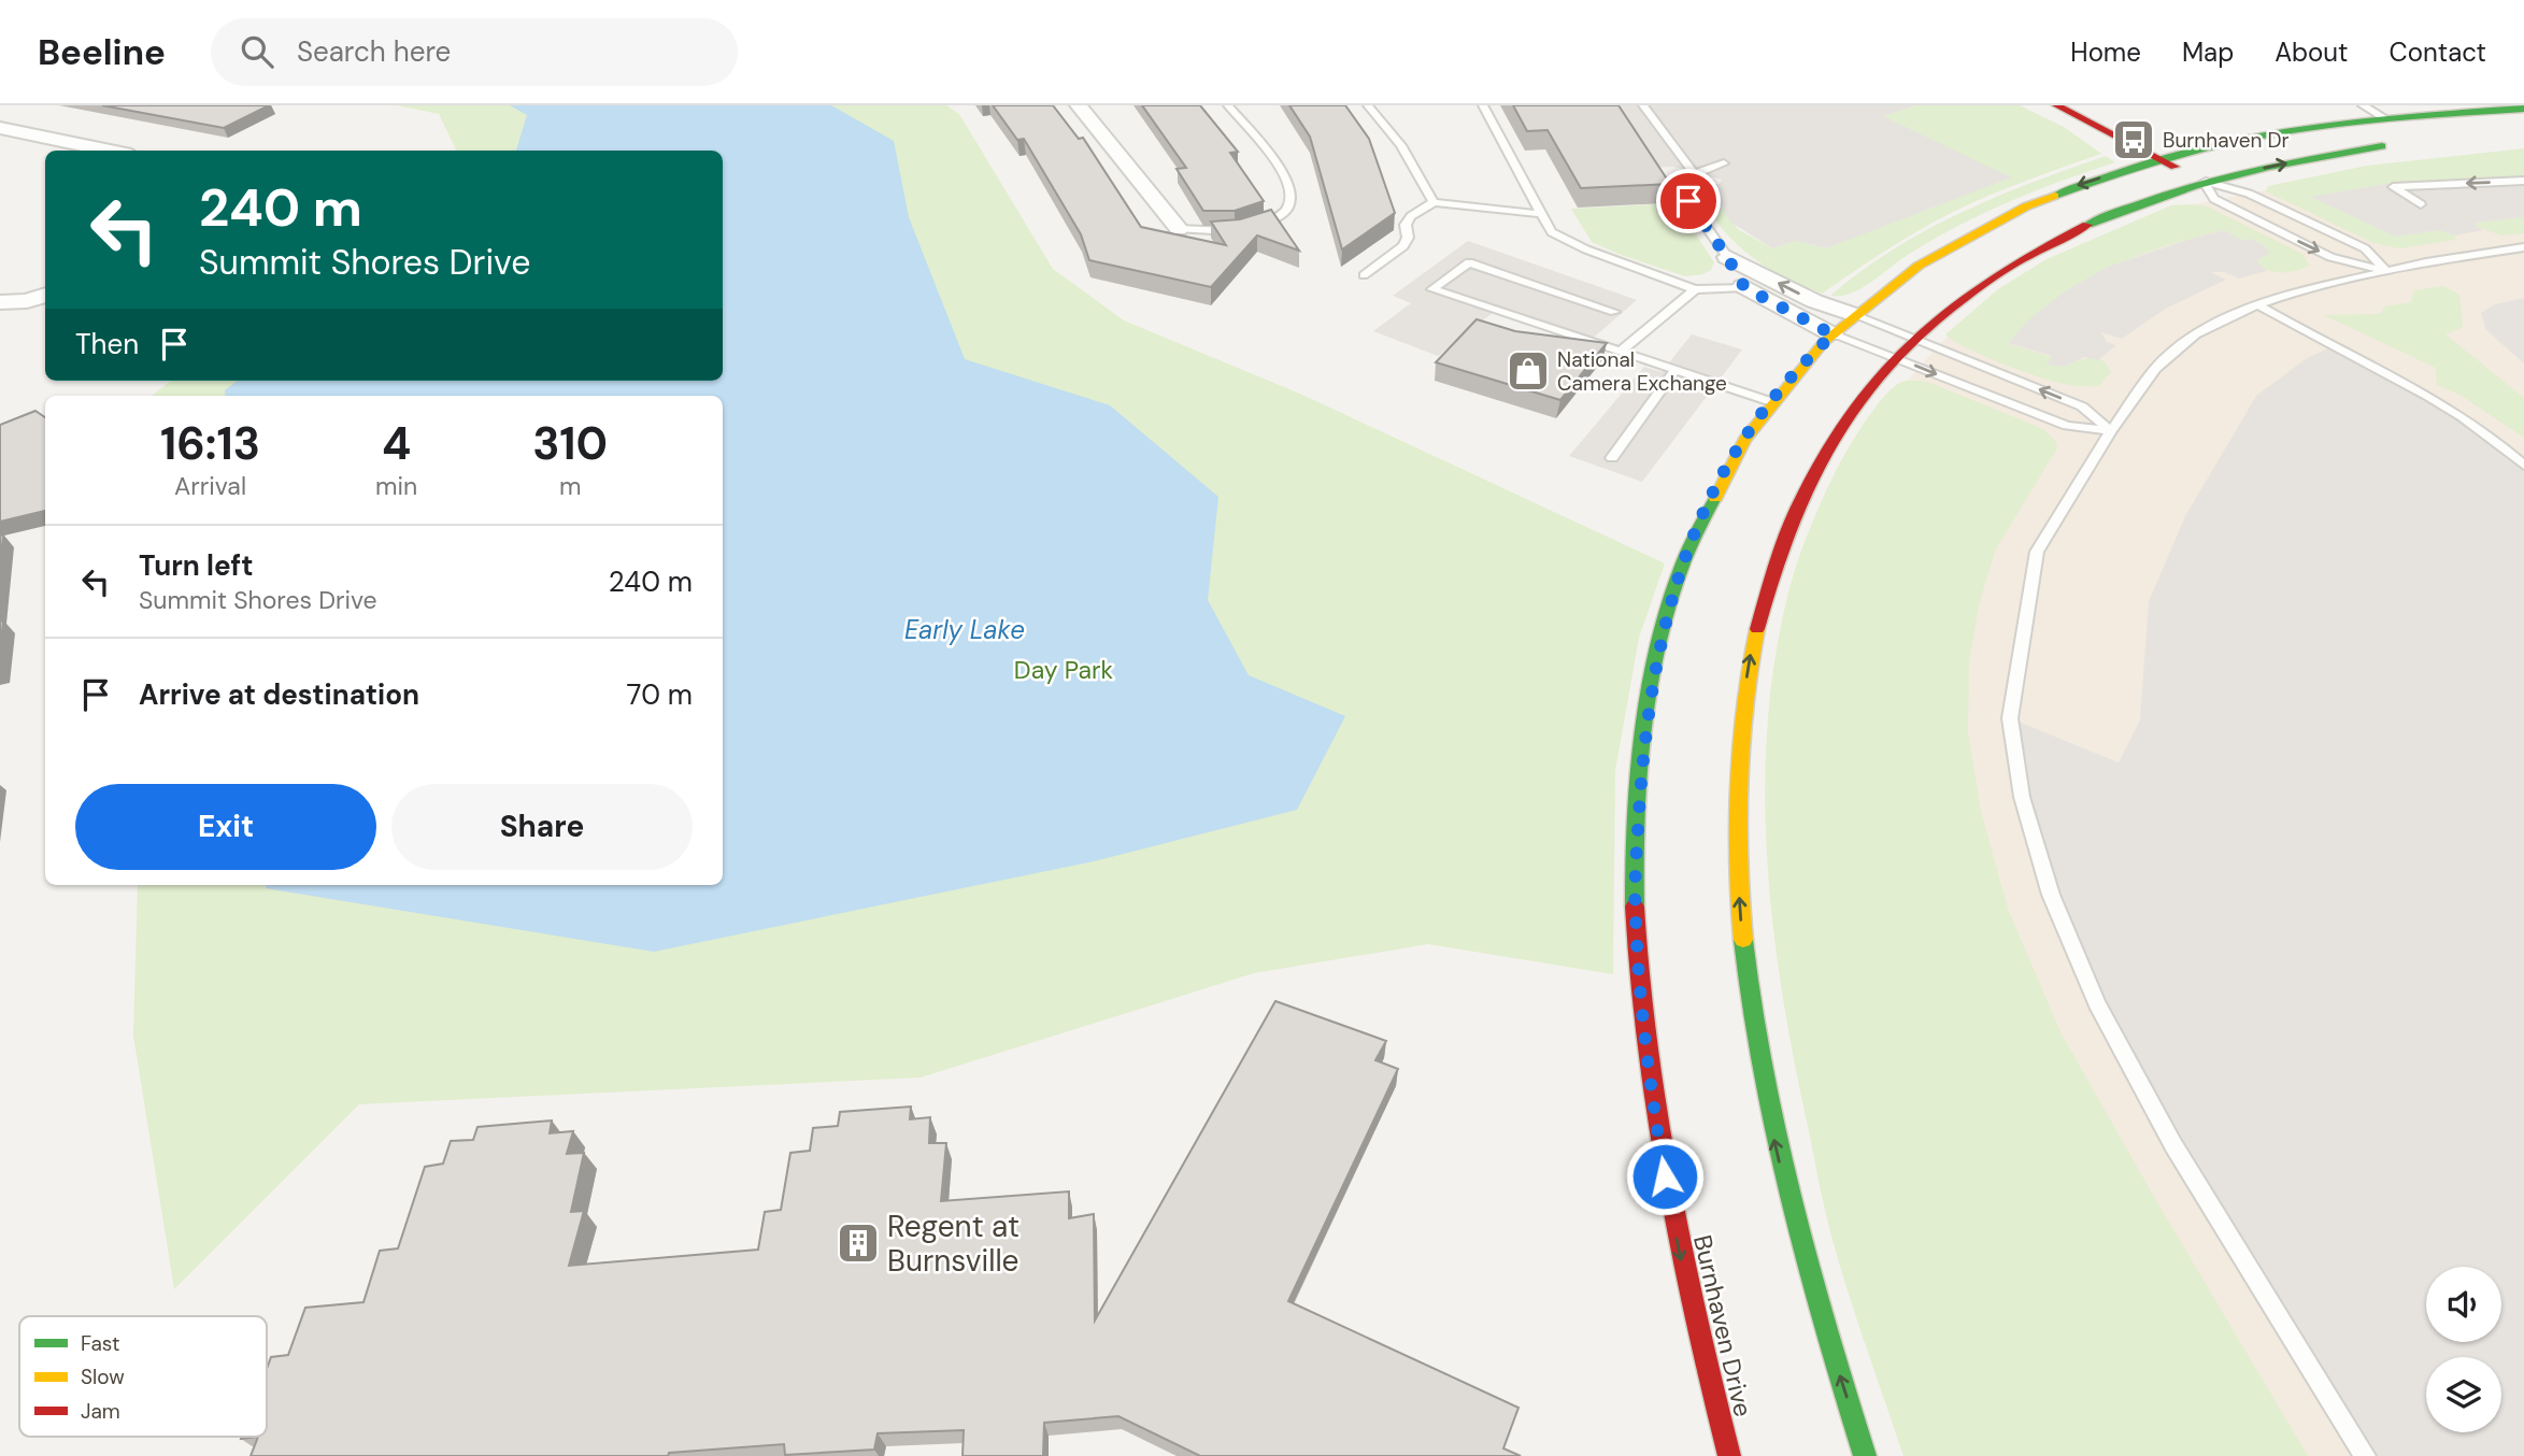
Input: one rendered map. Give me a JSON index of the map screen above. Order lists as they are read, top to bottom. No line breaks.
{"streets":{"street":["Burnhaven Drive"]},"water":["Early Lake"],"parks":["Day Park"],"places":{"bus stop":["Burnhaven Dr"],"shop":["National Camera Exchange"],"building":["Regent at Burnsville"]},"legend":["Fast","Slow","Jam"],"page":{"header":"Beeline","search":"Search here","nav":["Home","Map","About","Contact"],"turn":["240 m","Summit Shores Drive"],"then":"Then","eta":["16:13","Arrival","4","min","310","m"],"list":[{"name":"Turn left","note":"Summit Shores Drive","value":"240 m"},{"name":"Arrive at destination","value":"70 m"}],"buttons":["Exit","Share"]}}
